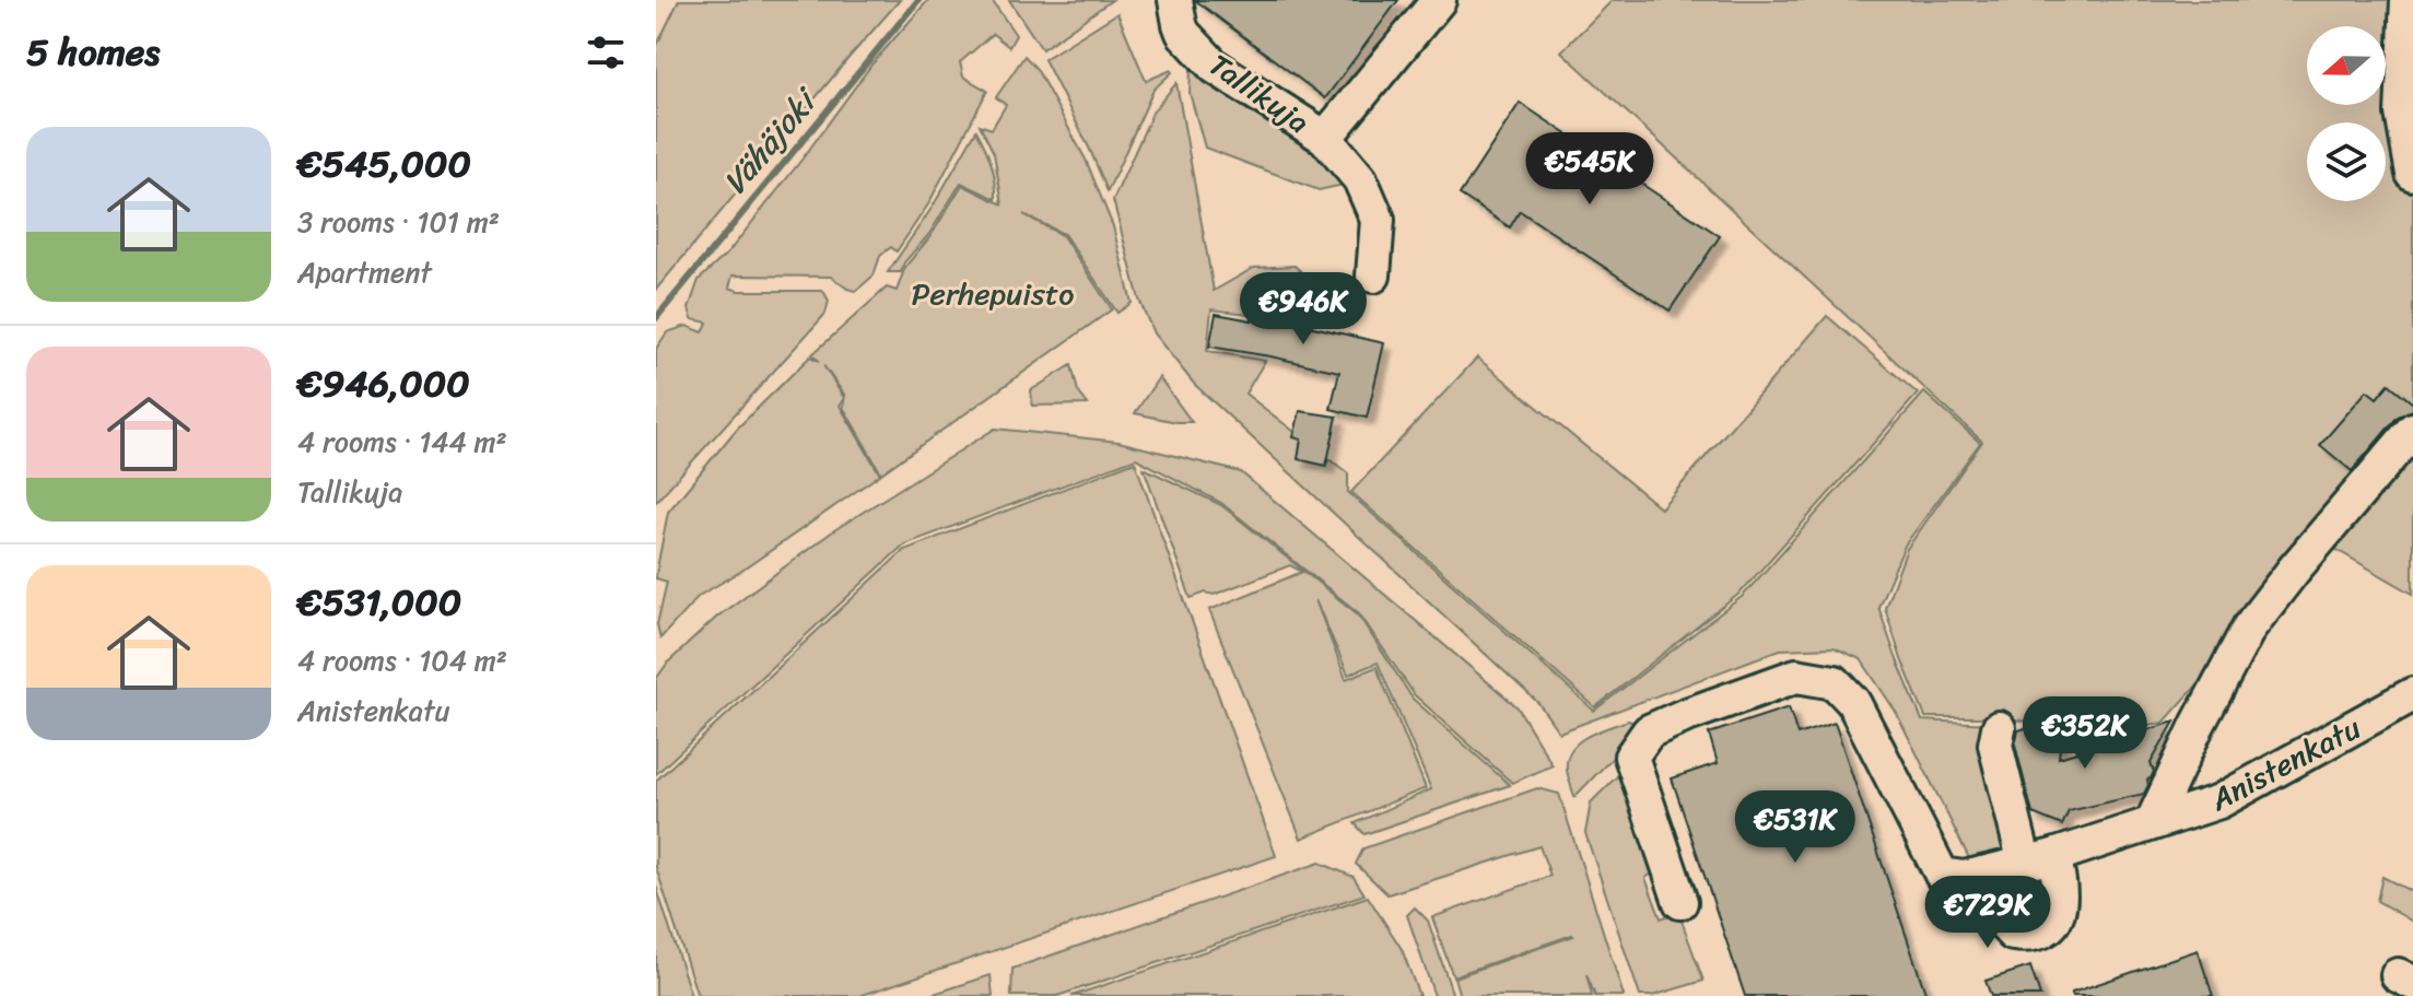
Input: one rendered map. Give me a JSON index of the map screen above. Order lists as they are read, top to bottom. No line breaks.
{"streets":{"street":["Tallikuja","Anistenkatu"]},"water":["Vähäjoki"],"parks":["Perhepuisto"],"north":"left","page":{"heading":"5 homes","list":[{"name":"€545,000","note":"3 rooms · 101 m² · Apartment"},{"name":"€946,000","note":"4 rooms · 144 m² · Tallikuja"},{"name":"€531,000","note":"4 rooms · 104 m² · Anistenkatu"}],"price":["€545K","€946K","€352K","€531K","€729K"]}}
